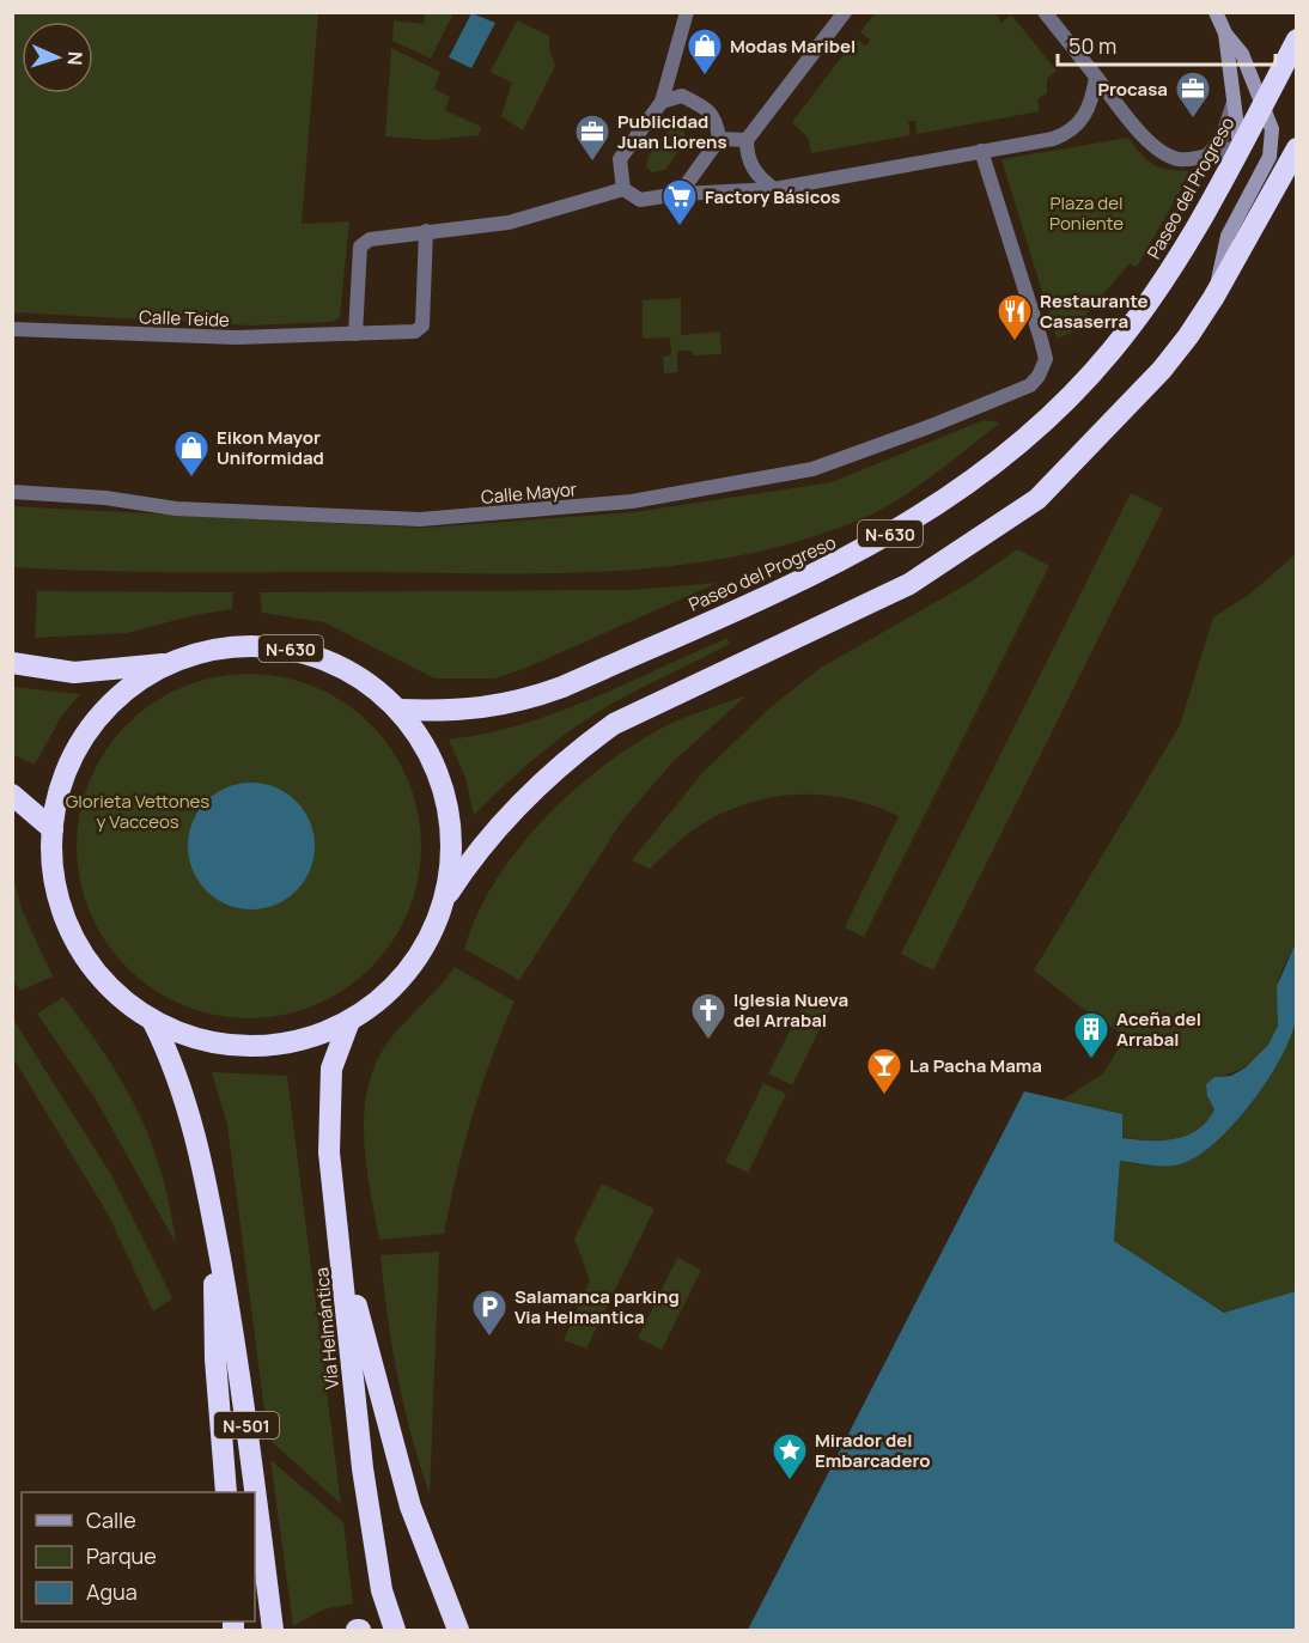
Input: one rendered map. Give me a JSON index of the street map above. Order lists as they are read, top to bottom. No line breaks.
{"streets":{"highway":["Paseo del Progreso","N-630","Vía Helmántica","N-501"],"street":["Calle Teide","Calle Mayor"]},"crossings":[["Paseo del Progreso","N-630"],["N-630","Vía Helmántica"],["N-630","N-501"]],"parks":["Plaza del Poniente","Glorieta Vettones y Vacceos"],"places":{"shop":["Modas Maribel","Eikon Mayor Uniformidad"],"office":["Procasa","Publicidad Juan Llorens"],"supermarket":["Factory Básicos"],"restaurant":["Restaurante Casaserra"],"church":["Iglesia Nueva del Arrabal"],"building":["Aceña del Arrabal"],"bar":["La Pacha Mama"],"parking":["Salamanca parking Via Helmantica"],"place":["Mirador del Embarcadero"]},"legend":["Calle","Parque","Agua"],"scale_bar":"50 m","north":"right"}
